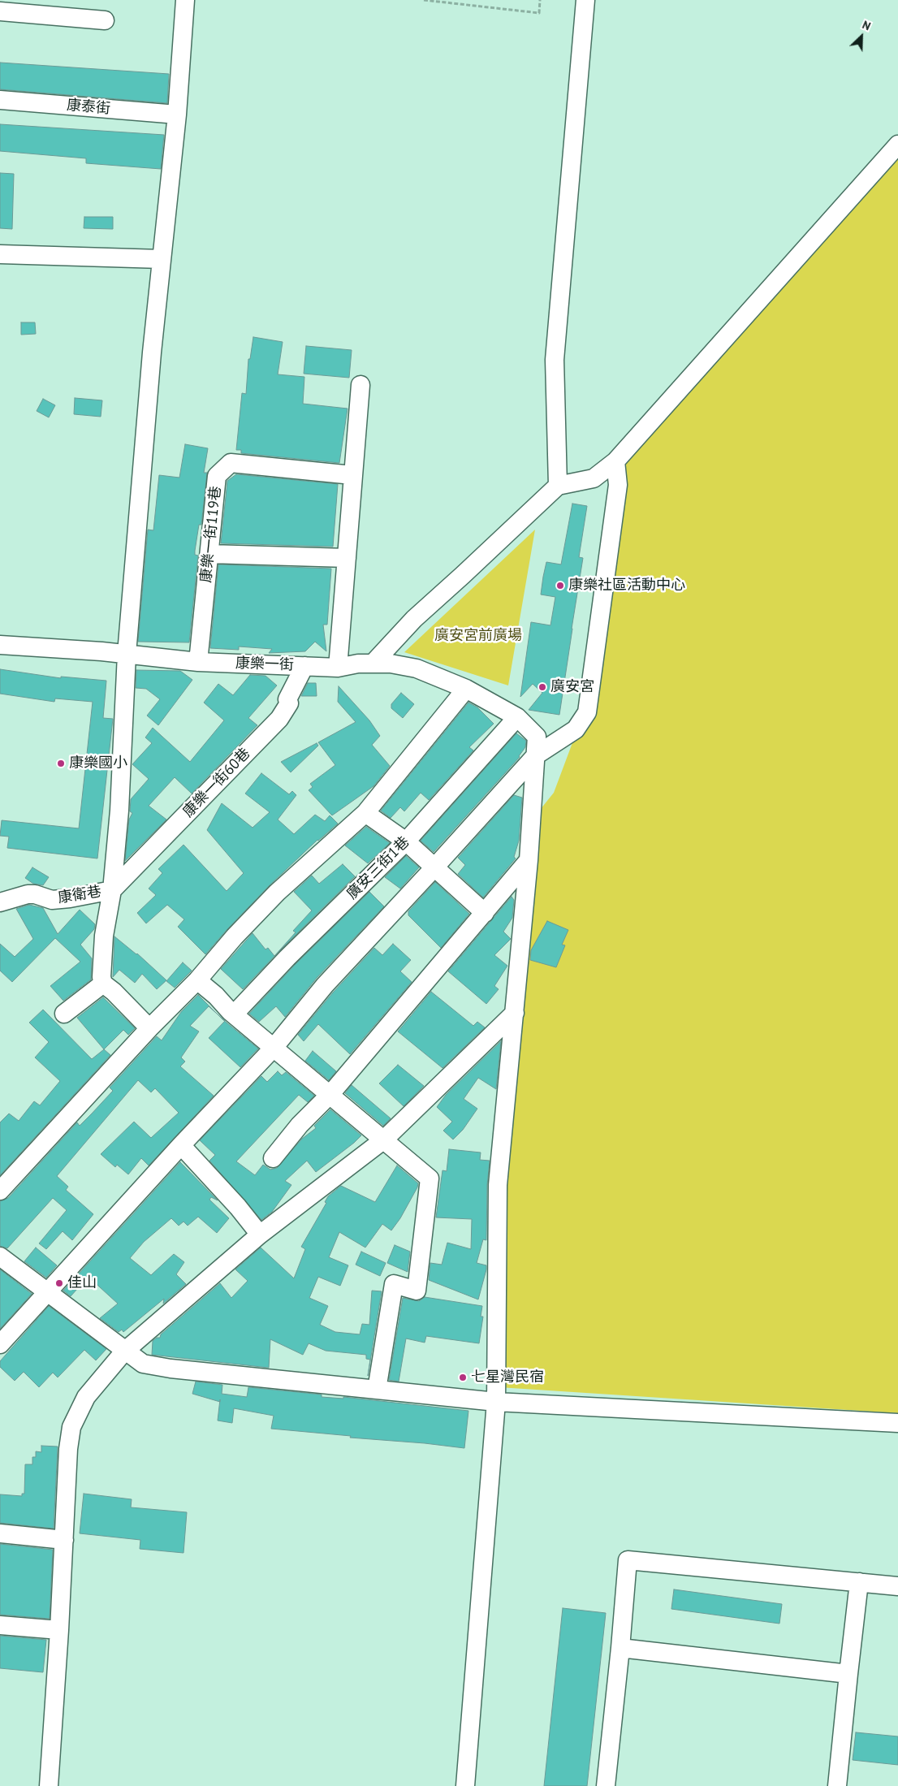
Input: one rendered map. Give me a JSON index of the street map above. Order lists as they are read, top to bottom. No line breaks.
{"streets":{"street":["康泰街","康樂一街119巷","康樂一街","康樂一街60巷","廣安三街1巷","康衛巷"]},"crossings":[["康樂一街119巷","康樂一街"],["康樂一街","康樂一街60巷"],["康樂一街","廣安三街1巷"],["康樂一街60巷","康衛巷"]],"parks":["廣安宮前廣場"],"places":["康樂社區活動中心","廣安宮","康樂國小","佳山","七星灣民宿"],"north":"top right"}
